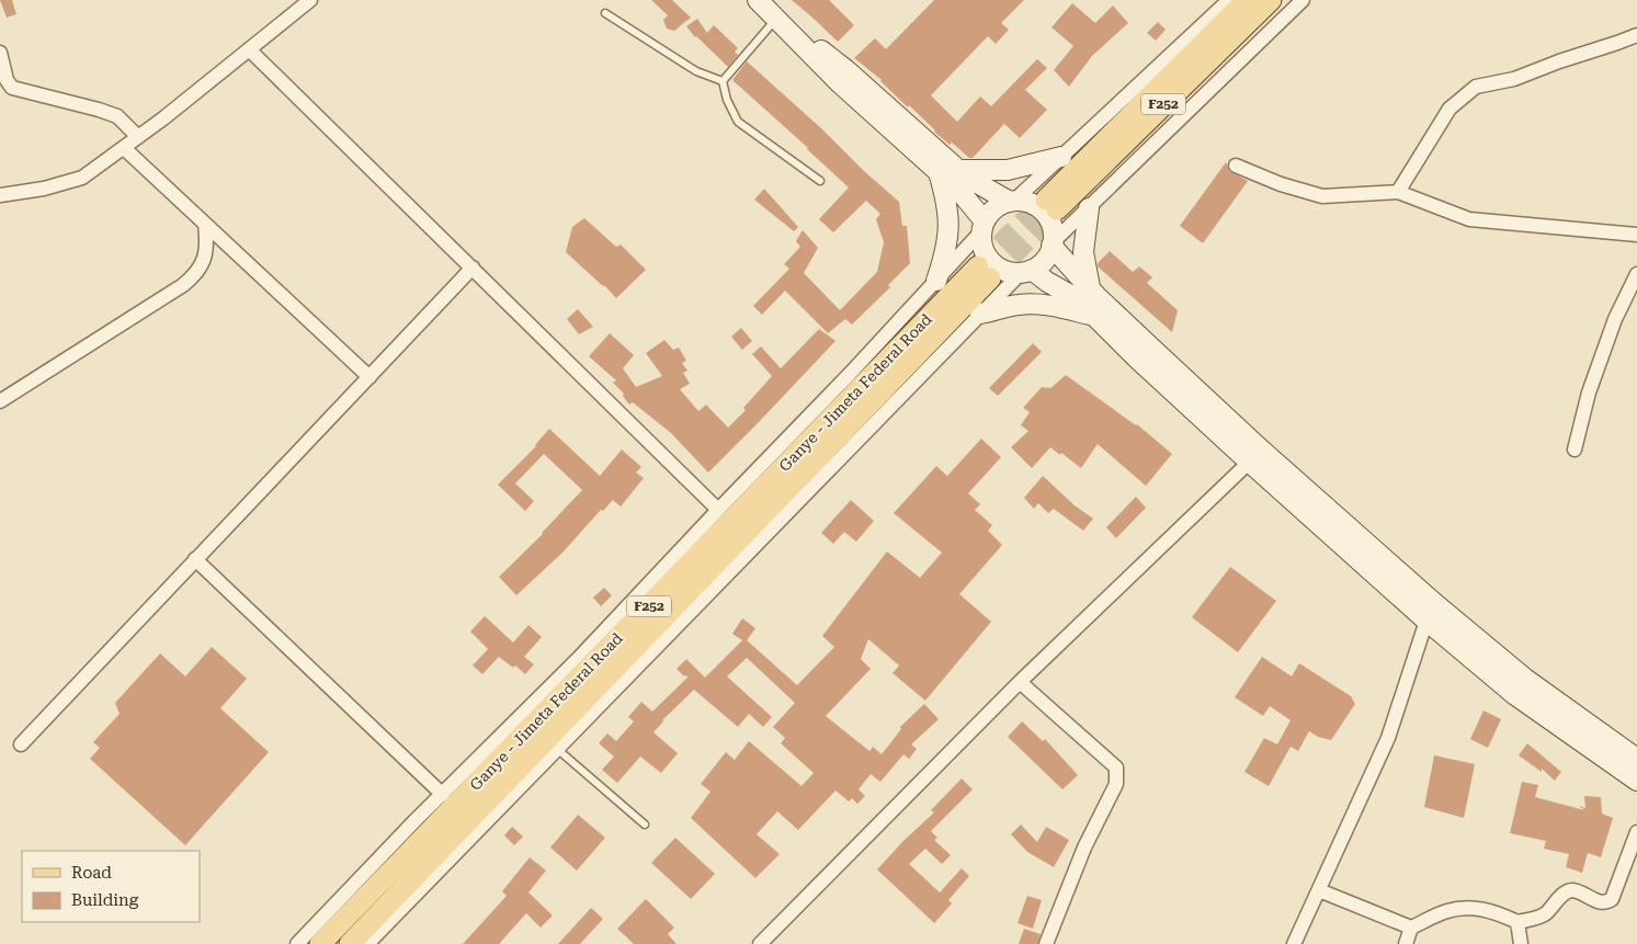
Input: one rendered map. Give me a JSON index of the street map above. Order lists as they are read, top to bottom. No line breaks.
{"streets":{"main road":["F252","Ganye - Jimeta Federal Road"]},"legend":["Road","Building"]}
